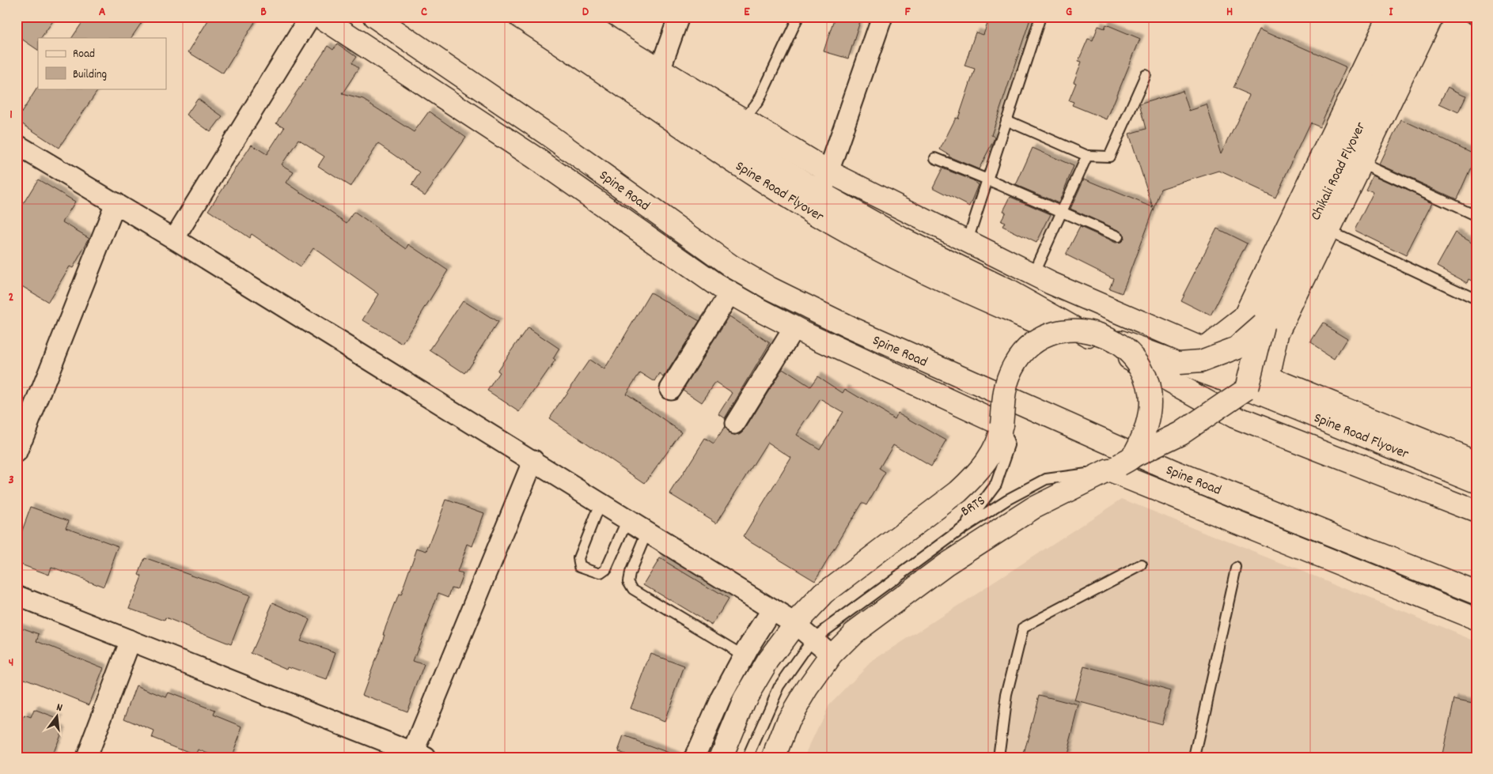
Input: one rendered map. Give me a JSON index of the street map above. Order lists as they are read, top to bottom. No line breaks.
{"streets":{"main road":["Chikali Road Flyover","Spine Road","Spine Road Flyover"],"lane":["BRTS"]},"crossings":[["Chikali Road Flyover","Spine Road Flyover"],["Spine Road","Spine Road Flyover"],["Spine Road","BRTS"],["Spine Road Flyover","BRTS"]],"legend":["Road","Building"],"north":"top","grid":{"columns":["A","B","C","D","E","F","G","H","I"],"rows":["1","2","3","4"]}}
